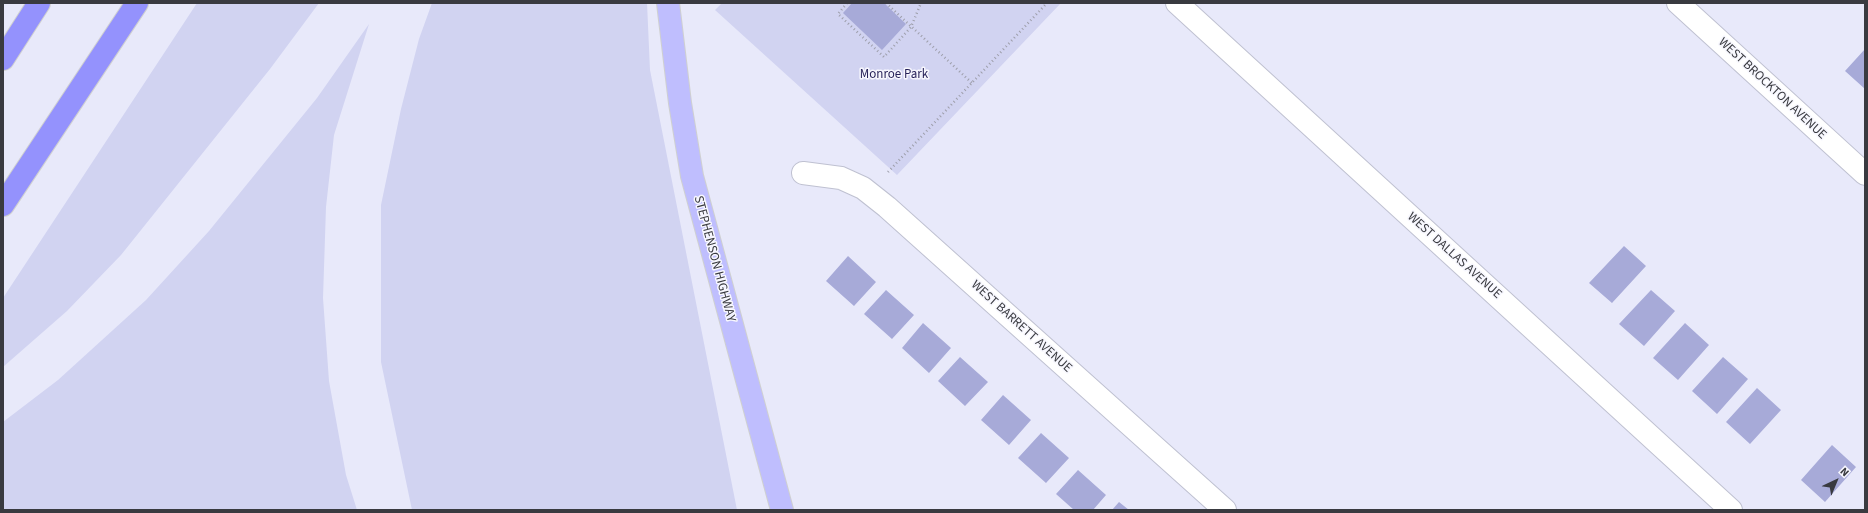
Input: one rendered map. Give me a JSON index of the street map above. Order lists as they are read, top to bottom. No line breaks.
{"streets":{"main road":["STEPHENSON HIGHWAY"],"street":["WEST BROCKTON AVENUE","WEST DALLAS AVENUE","WEST BARRETT AVENUE"]},"parks":["Monroe Park"],"north":"top right"}
